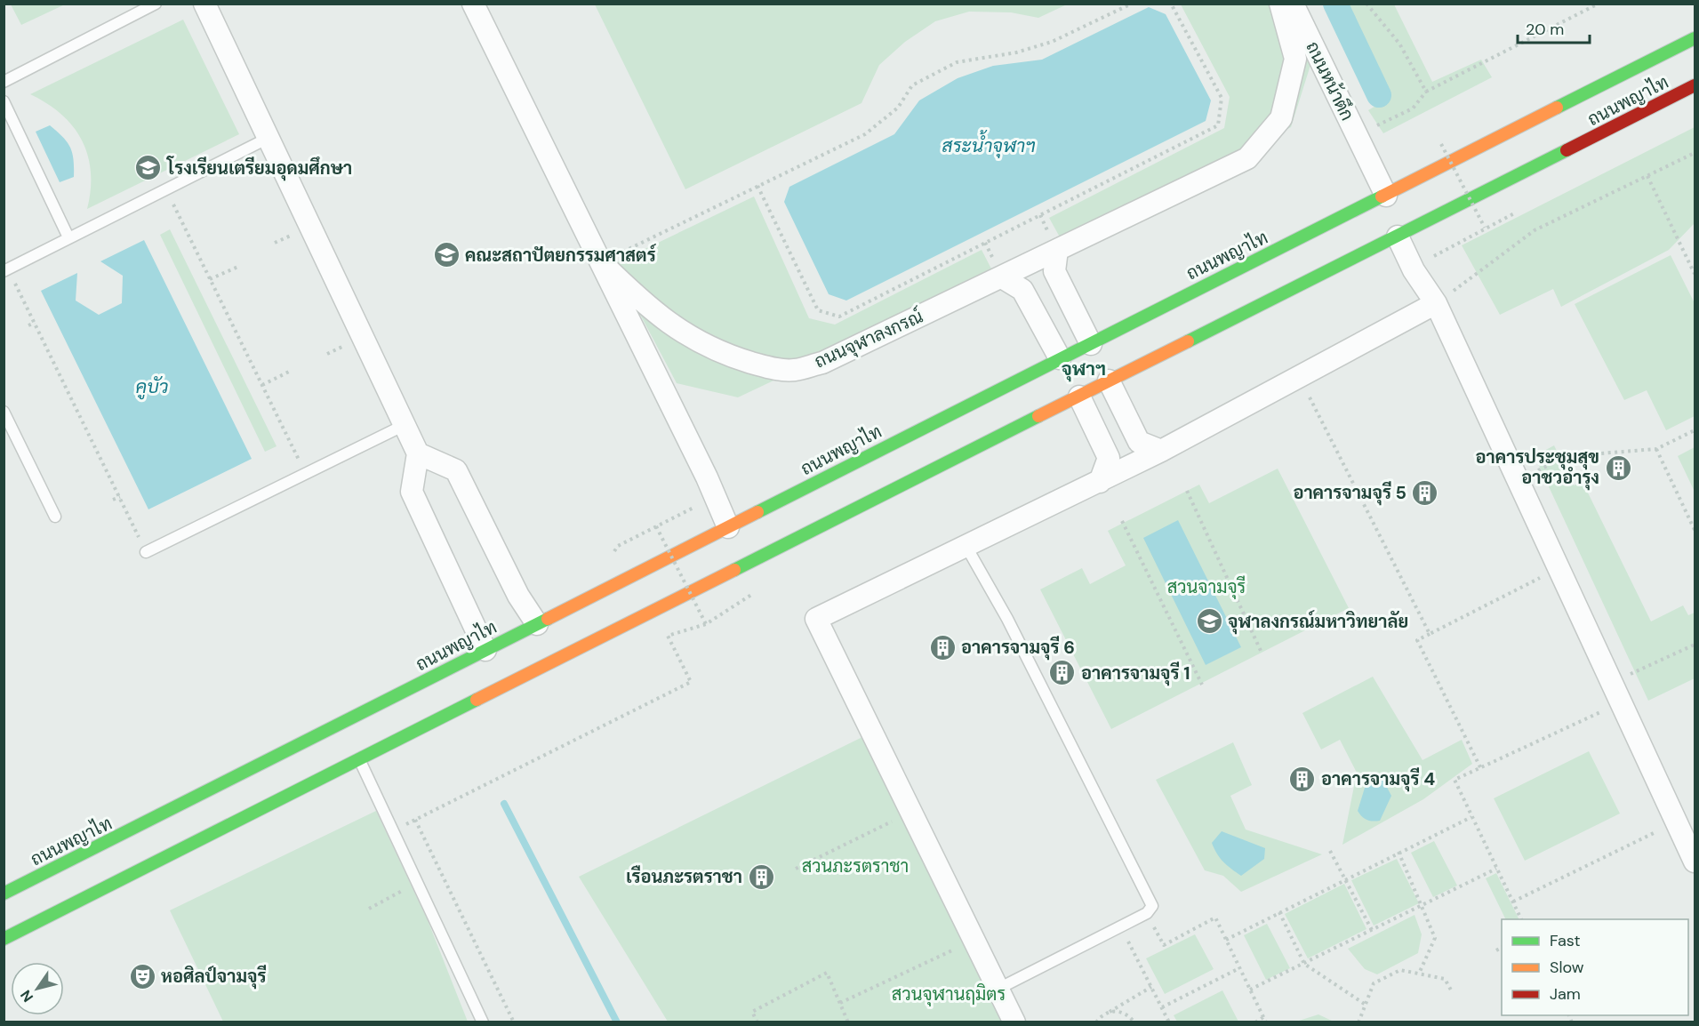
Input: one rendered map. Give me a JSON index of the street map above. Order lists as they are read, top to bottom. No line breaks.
{"streets":{"main road":["ถนนพญาไท"],"street":["ถนนหน้าตึก","ถนนจุฬาลงกรณ์"]},"crossings":[["ถนนหน้าตึก","ถนนพญาไท"]],"districts":["จุฬาฯ"],"water":["สระน้ำจุฬาฯ","คูบัว"],"parks":["สวนจามจุรี","สวนภะรตราชา","สวนจุฬานฤมิตร"],"places":{"school or university":["โรงเรียนเตรียมอุดมศึกษา","คณะสถาปัตยกรรมศาสตร์","จุฬาลงกรณ์มหาวิทยาลัย"],"building":["อาคารประชุมสุข อาชวอำรุง","อาคารจามจุรี 5","อาคารจามจุรี 6","อาคารจามจุรี 1","อาคารจามจุรี 4","เรือนภะรตราชา"],"theatre":["หอศิลป์จามจุรี"]},"legend":["Fast","Slow","Jam"],"scale_bar":"20 m","north":"bottom left"}
